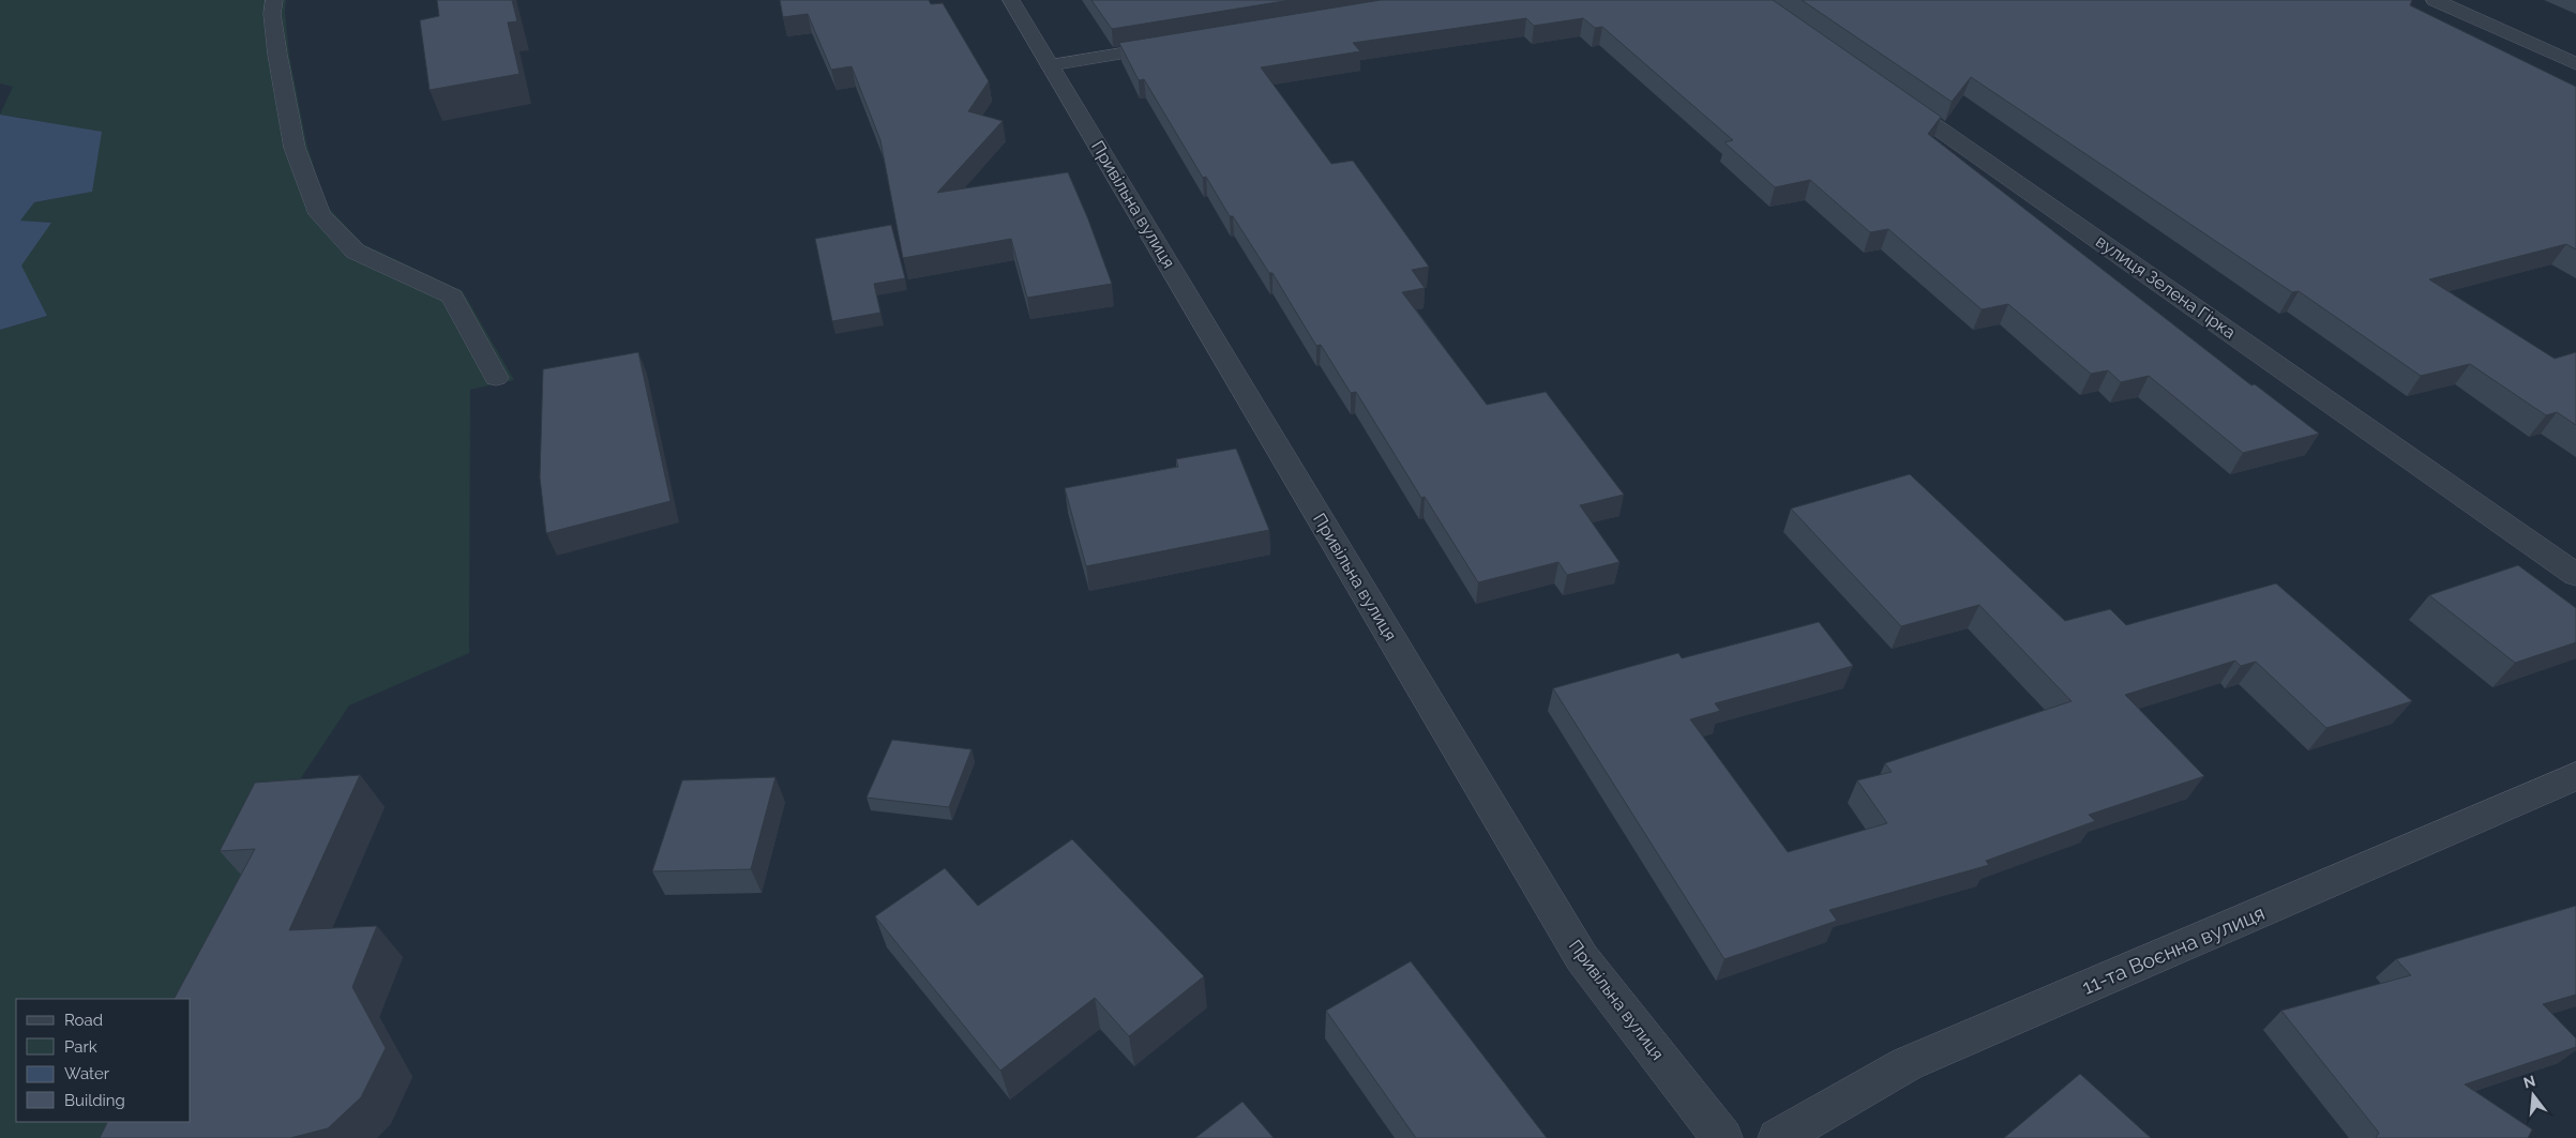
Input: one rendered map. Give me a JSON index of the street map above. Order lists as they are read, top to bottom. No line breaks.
{"streets":{"street":["Привільна вулиця","вулиця Зелена Гірка","11-та Воєнна вулиця"]},"legend":["Road","Park","Water","Building"],"north":"top"}
